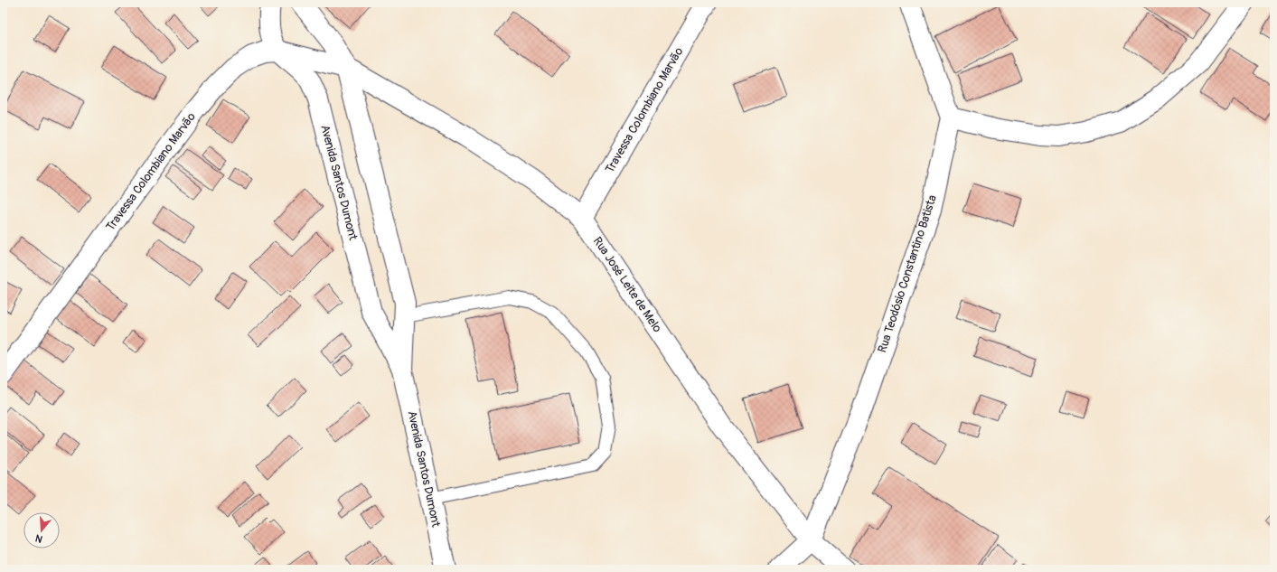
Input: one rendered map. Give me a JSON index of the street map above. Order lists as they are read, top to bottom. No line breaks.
{"streets":{"street":["Travessa Colombiano Marvão","Avenida Santos Dumont","Rua Teodósio Constantino Batista","Rua José Leite de Melo"]},"crossings":[["Travessa Colombiano Marvão","Avenida Santos Dumont"],["Travessa Colombiano Marvão","Rua José Leite de Melo"],["Avenida Santos Dumont","Rua José Leite de Melo"],["Rua Teodósio Constantino Batista","Rua José Leite de Melo"]],"north":"bottom"}
